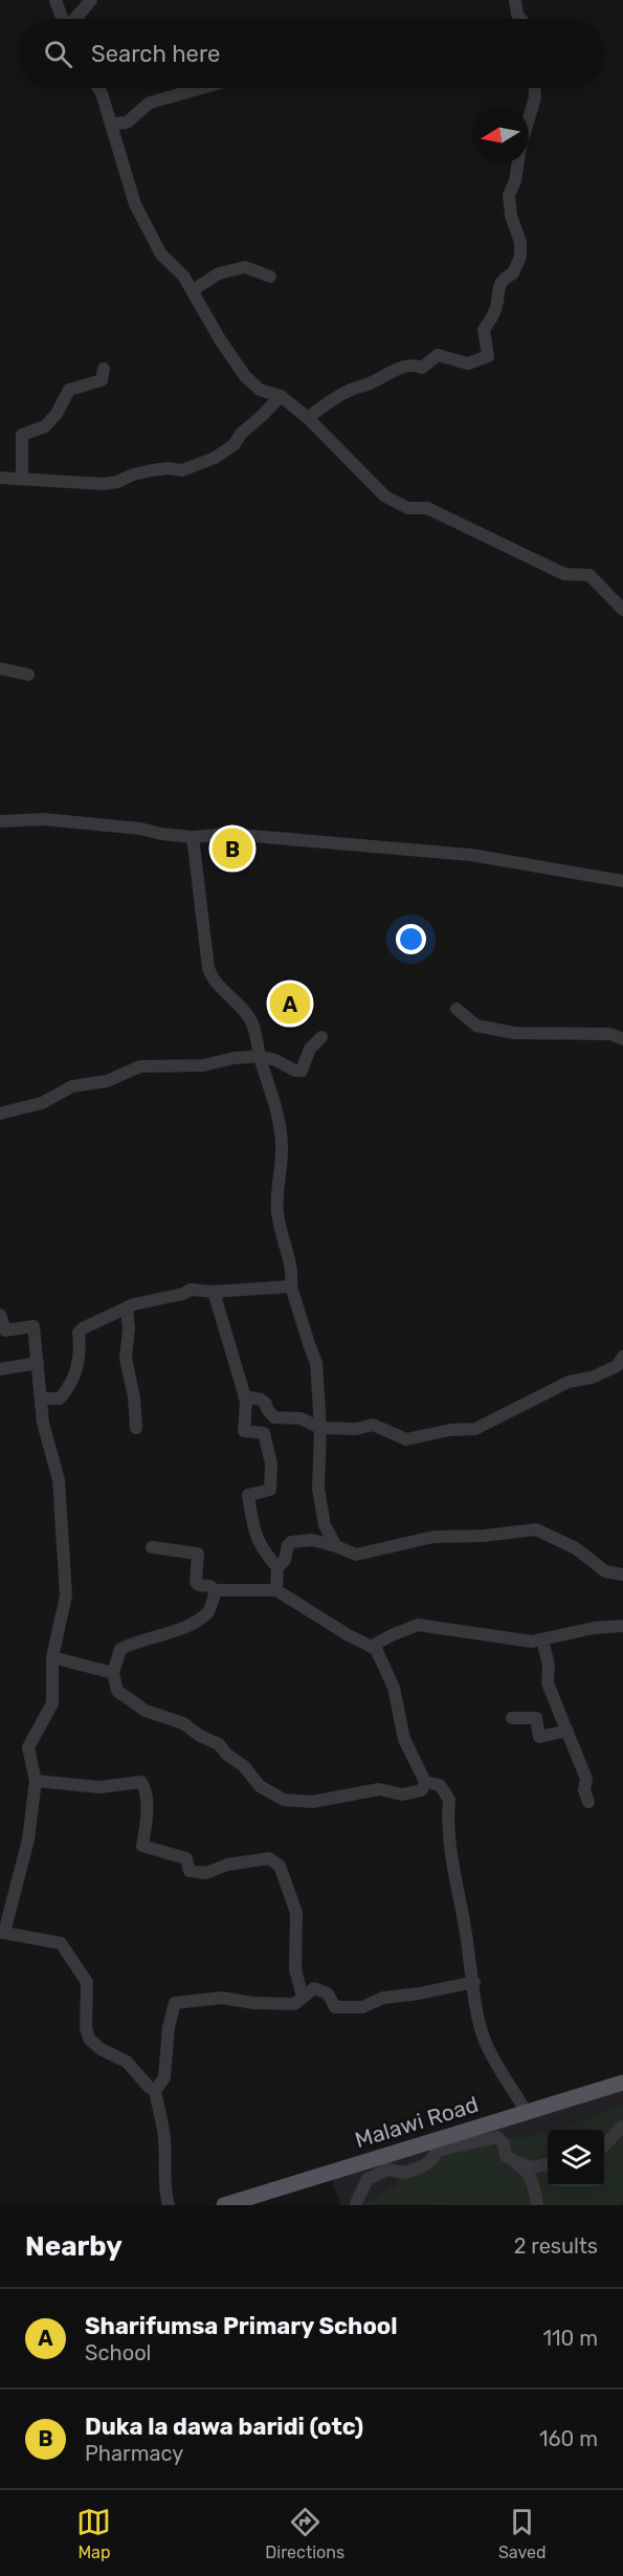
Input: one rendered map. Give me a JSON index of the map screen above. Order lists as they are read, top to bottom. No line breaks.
{"streets":{"main road":["Malawi Road"]},"north":"left","page":{"search":"Search here","pins":["B","A"],"heading":["Nearby","2 results"],"list":[{"mark":"A","name":"Sharifumsa Primary School","note":"School","value":"110 m"},{"mark":"B","name":"Duka la dawa baridi (otc)","note":"Pharmacy","value":"160 m"}],"nav":["Map","Directions","Saved"]}}
